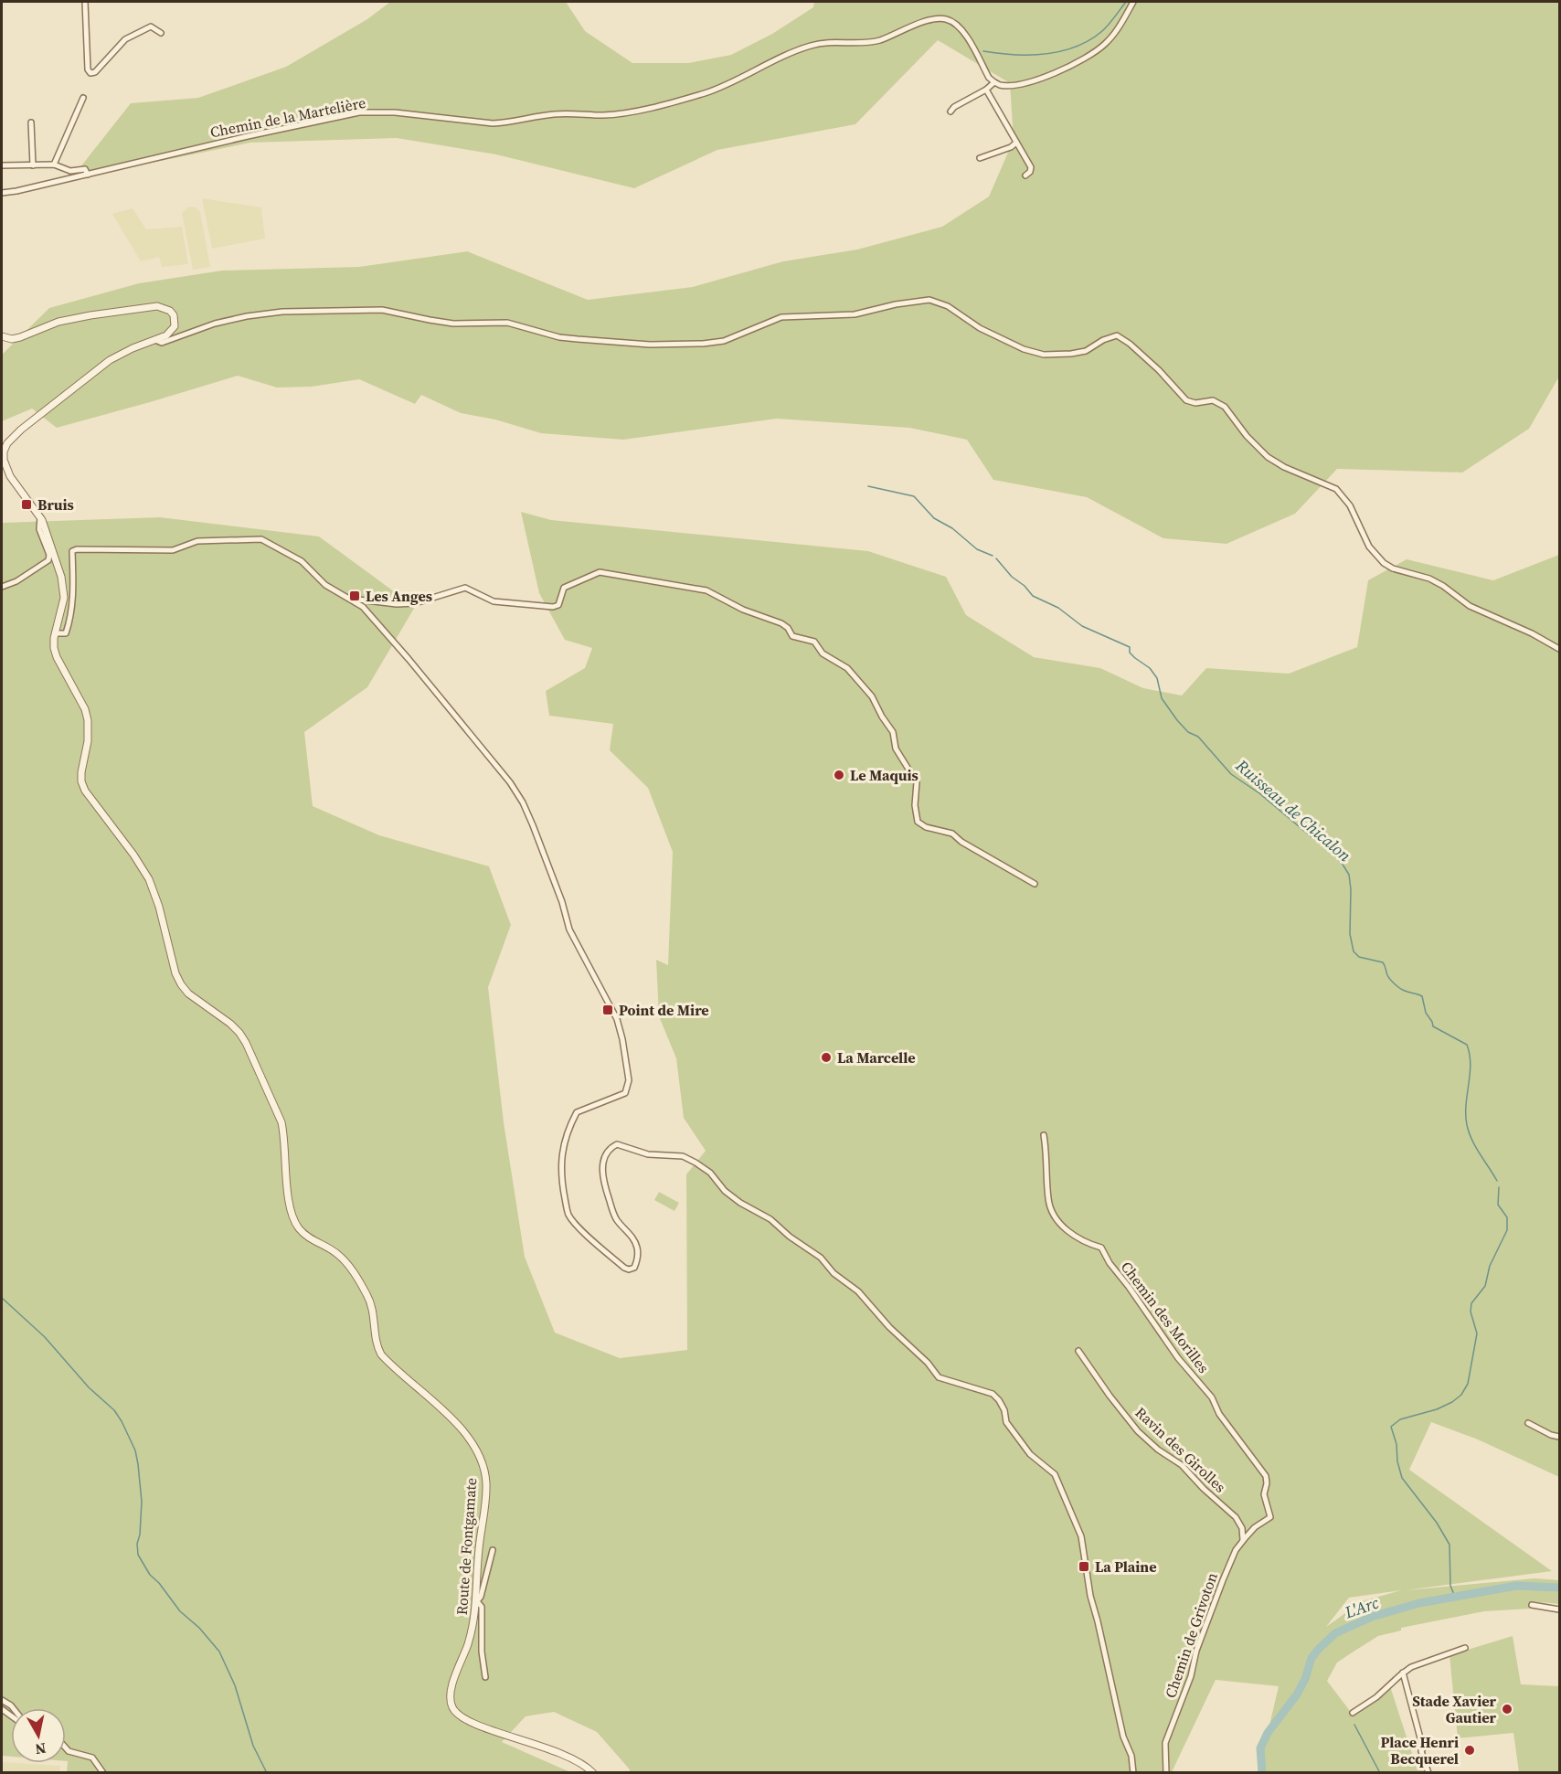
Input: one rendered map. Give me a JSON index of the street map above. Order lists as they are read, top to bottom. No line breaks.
{"streets":{"street":["Chemin de la Martelière","Chemin des Morilles","Ravin des Girolles","Route de Fontgamate","Chemin de Grivoton"]},"crossings":[["Chemin des Morilles","Chemin de Grivoton"],["Ravin des Girolles","Chemin de Grivoton"]],"water":["Ruisseau de Chicalon","L'Arc"],"places":{"transit":["Bruis","Les Anges","Point de Mire","La Plaine"],"other":["Le Maquis","La Marcelle","Stade Xavier Gautier","Place Henri Becquerel"]},"north":"bottom"}
